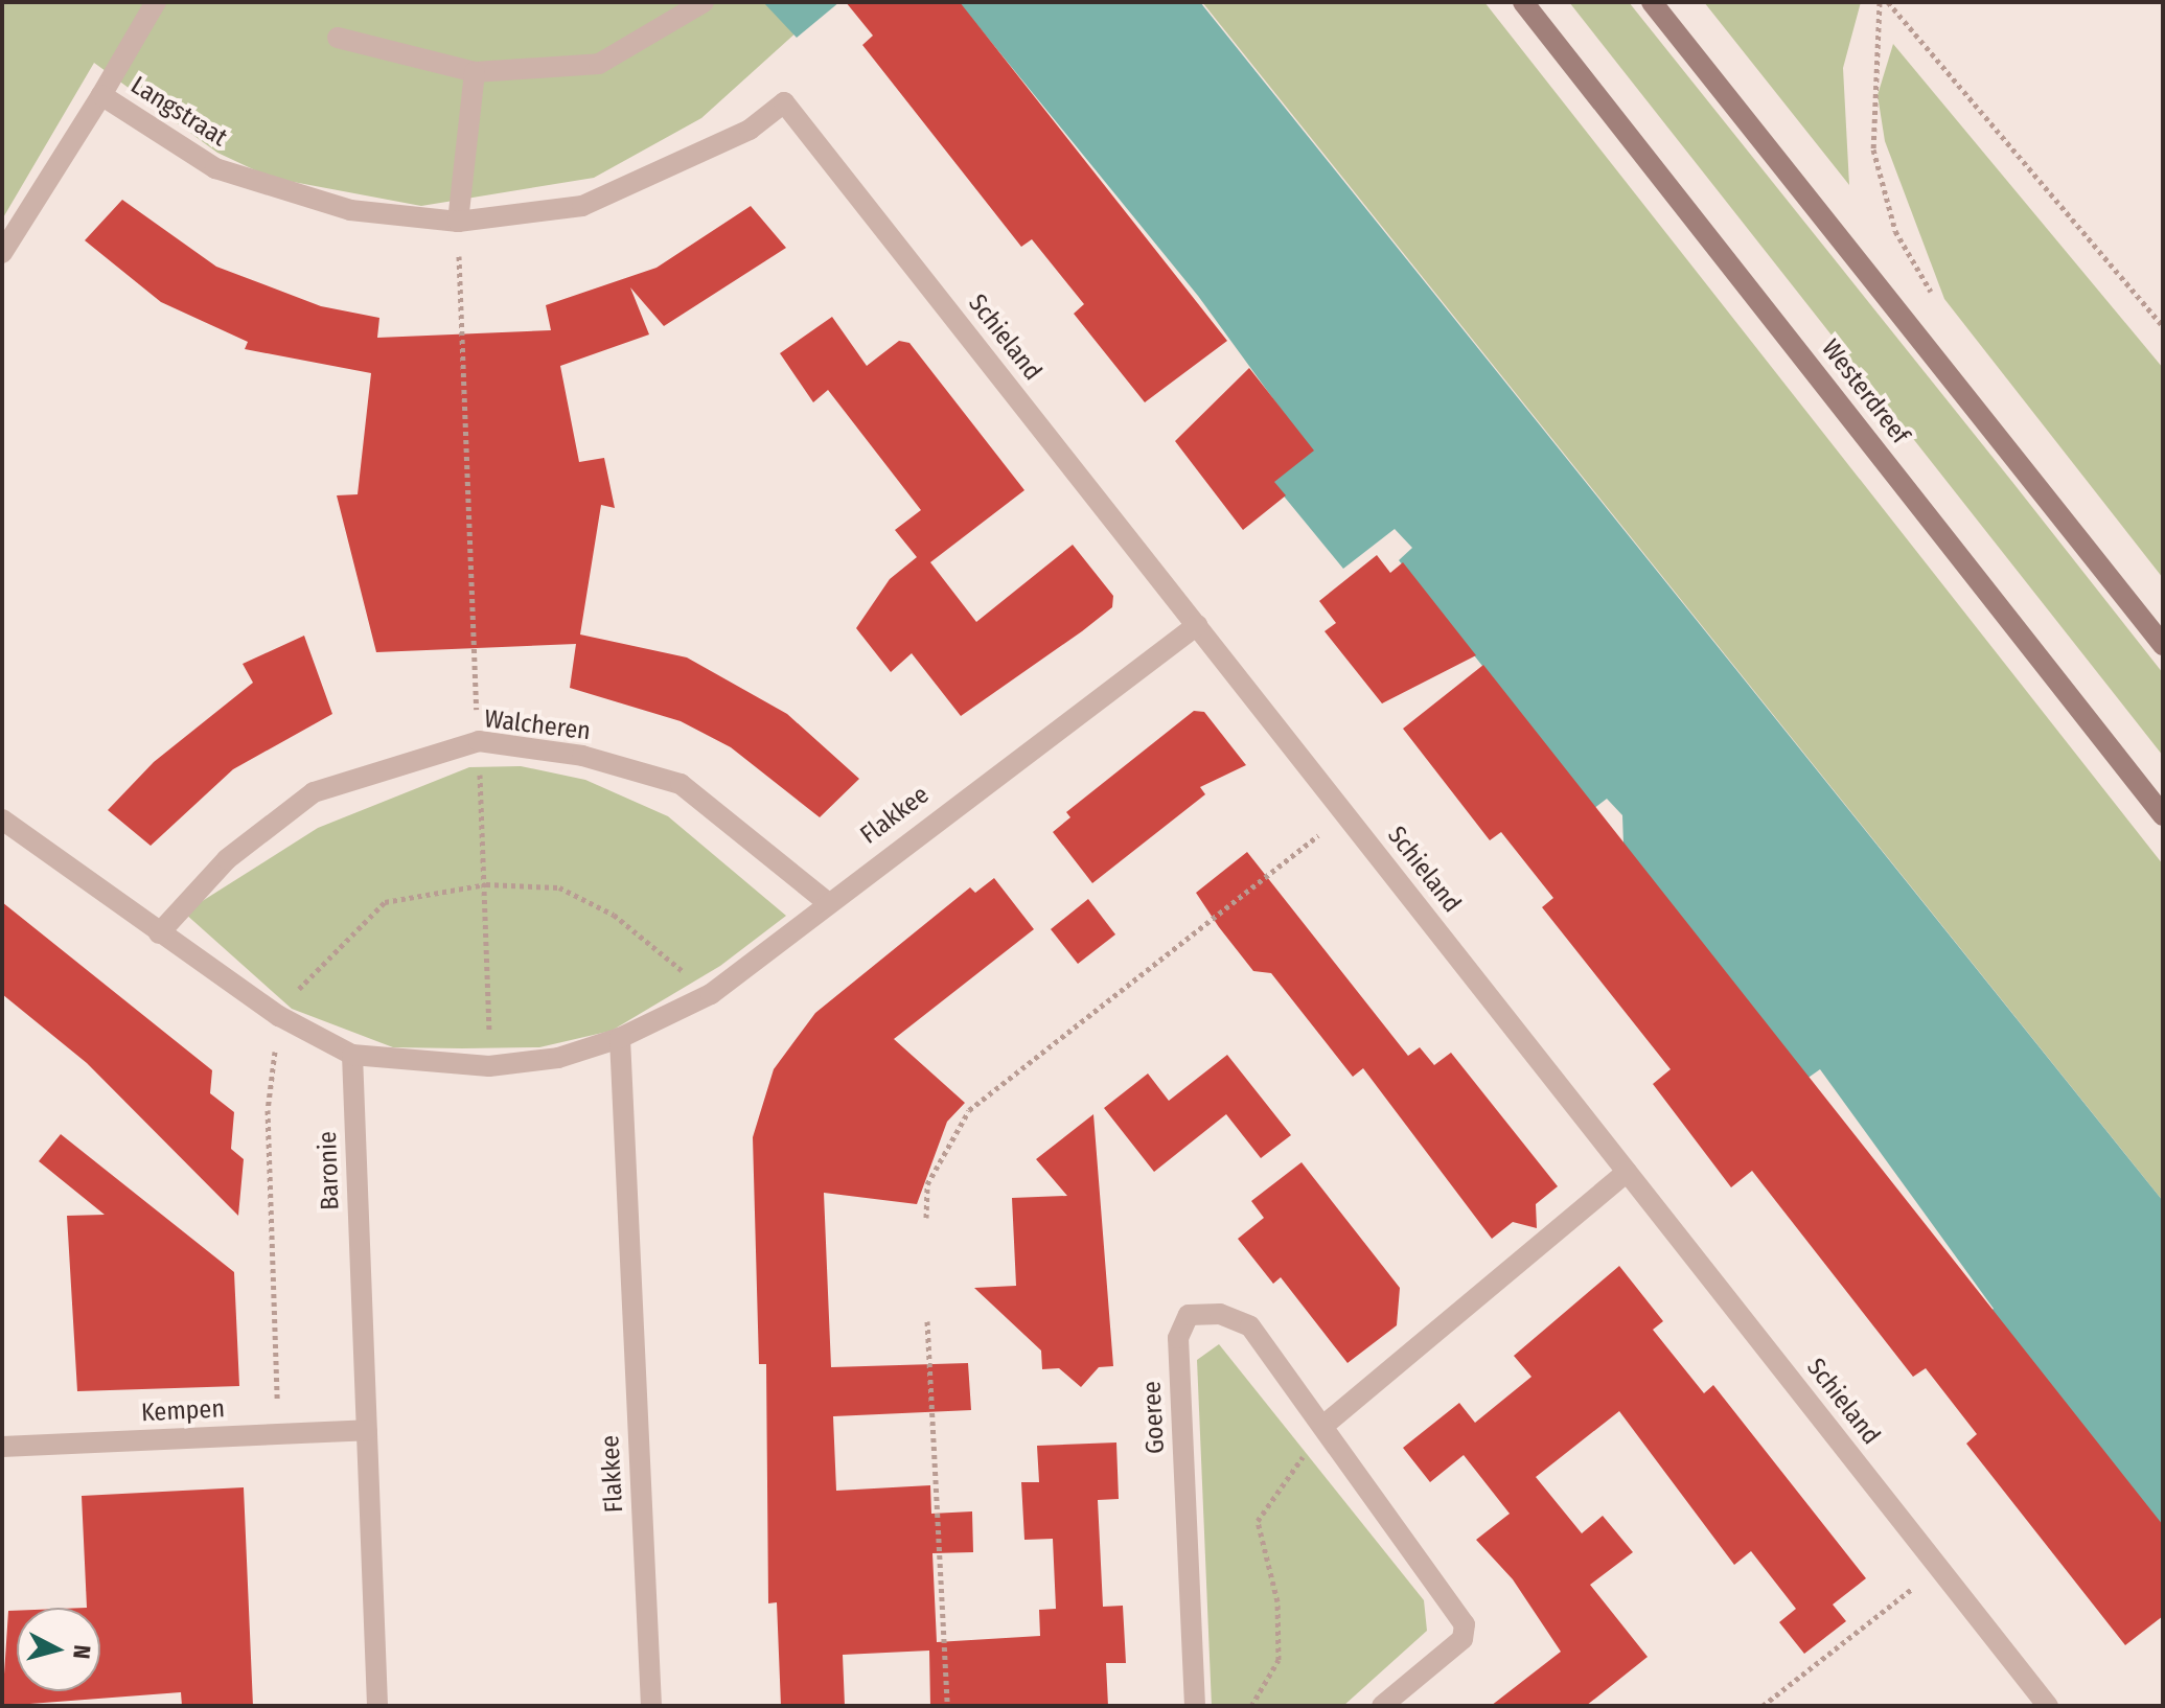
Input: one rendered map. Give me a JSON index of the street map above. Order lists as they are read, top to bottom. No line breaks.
{"streets":{"main road":["Westerdreef"],"street":["Langstraat","Schieland","Walcheren","Flakkee","Baronie","Kempen","Goeree"]},"crossings":[["Langstraat","Schieland"],["Schieland","Flakkee"],["Walcheren","Flakkee"],["Flakkee","Baronie"],["Baronie","Kempen"]],"north":"right"}
